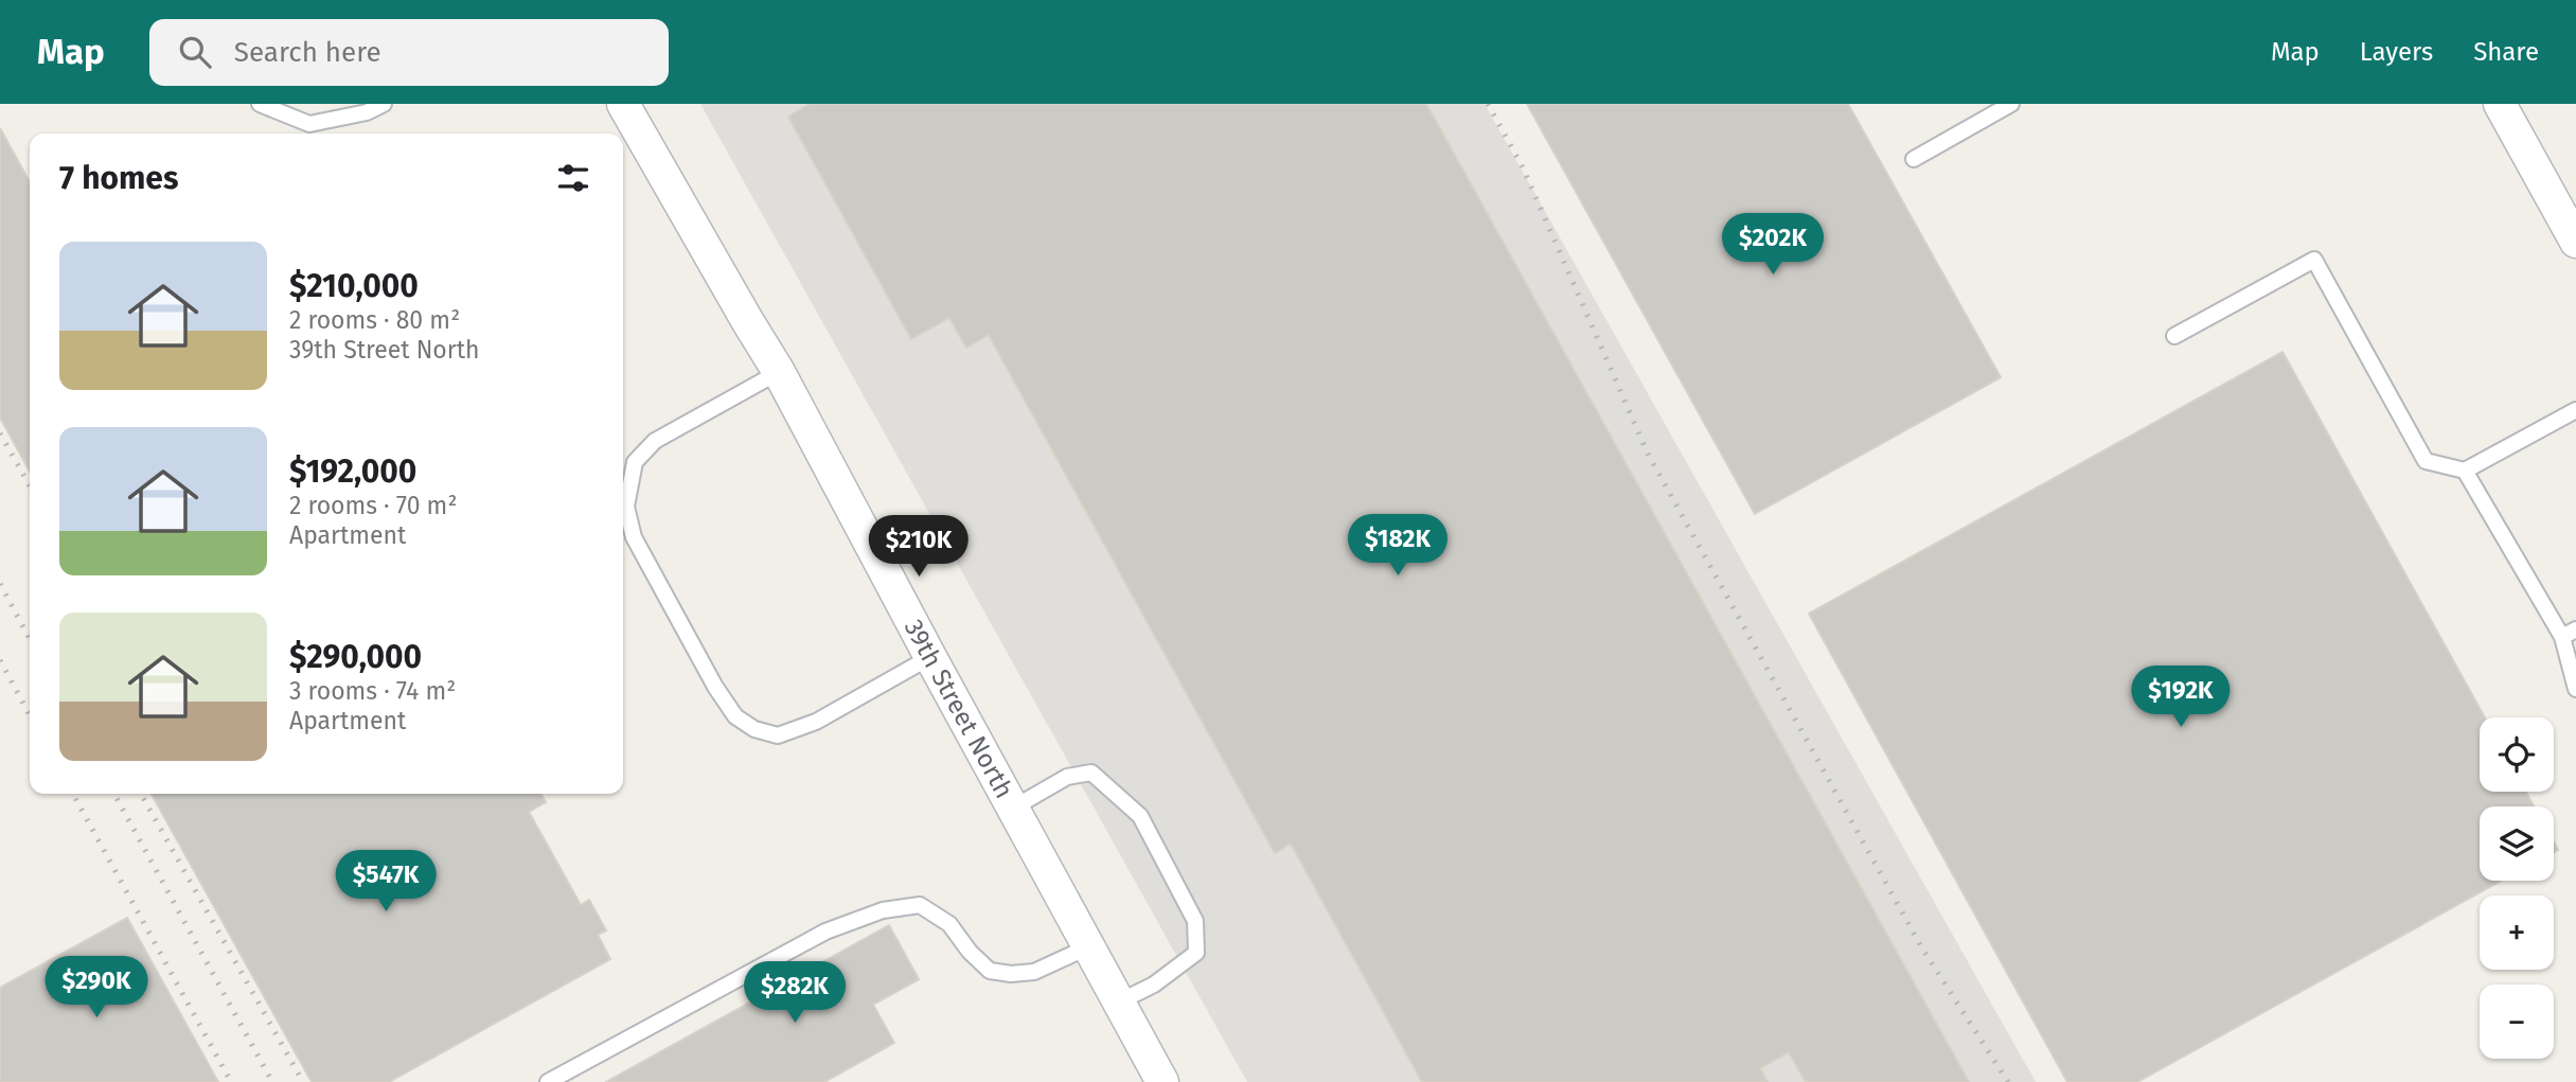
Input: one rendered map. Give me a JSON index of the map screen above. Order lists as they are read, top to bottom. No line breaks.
{"streets":{"street":["39th Street North"]},"page":{"header":"Map","search":"Search here","nav":["Map","Layers","Share"],"heading":"7 homes","price":["$202K","$182K","$210K","$192K","$547K","$290K","$282K"],"list":[{"name":"$210,000","note":"2 rooms · 80 m² · 39th Street North"},{"name":"$192,000","note":"2 rooms · 70 m² · Apartment"},{"name":"$290,000","note":"3 rooms · 74 m² · Apartment"}],"map_buttons":["+","−"]}}
